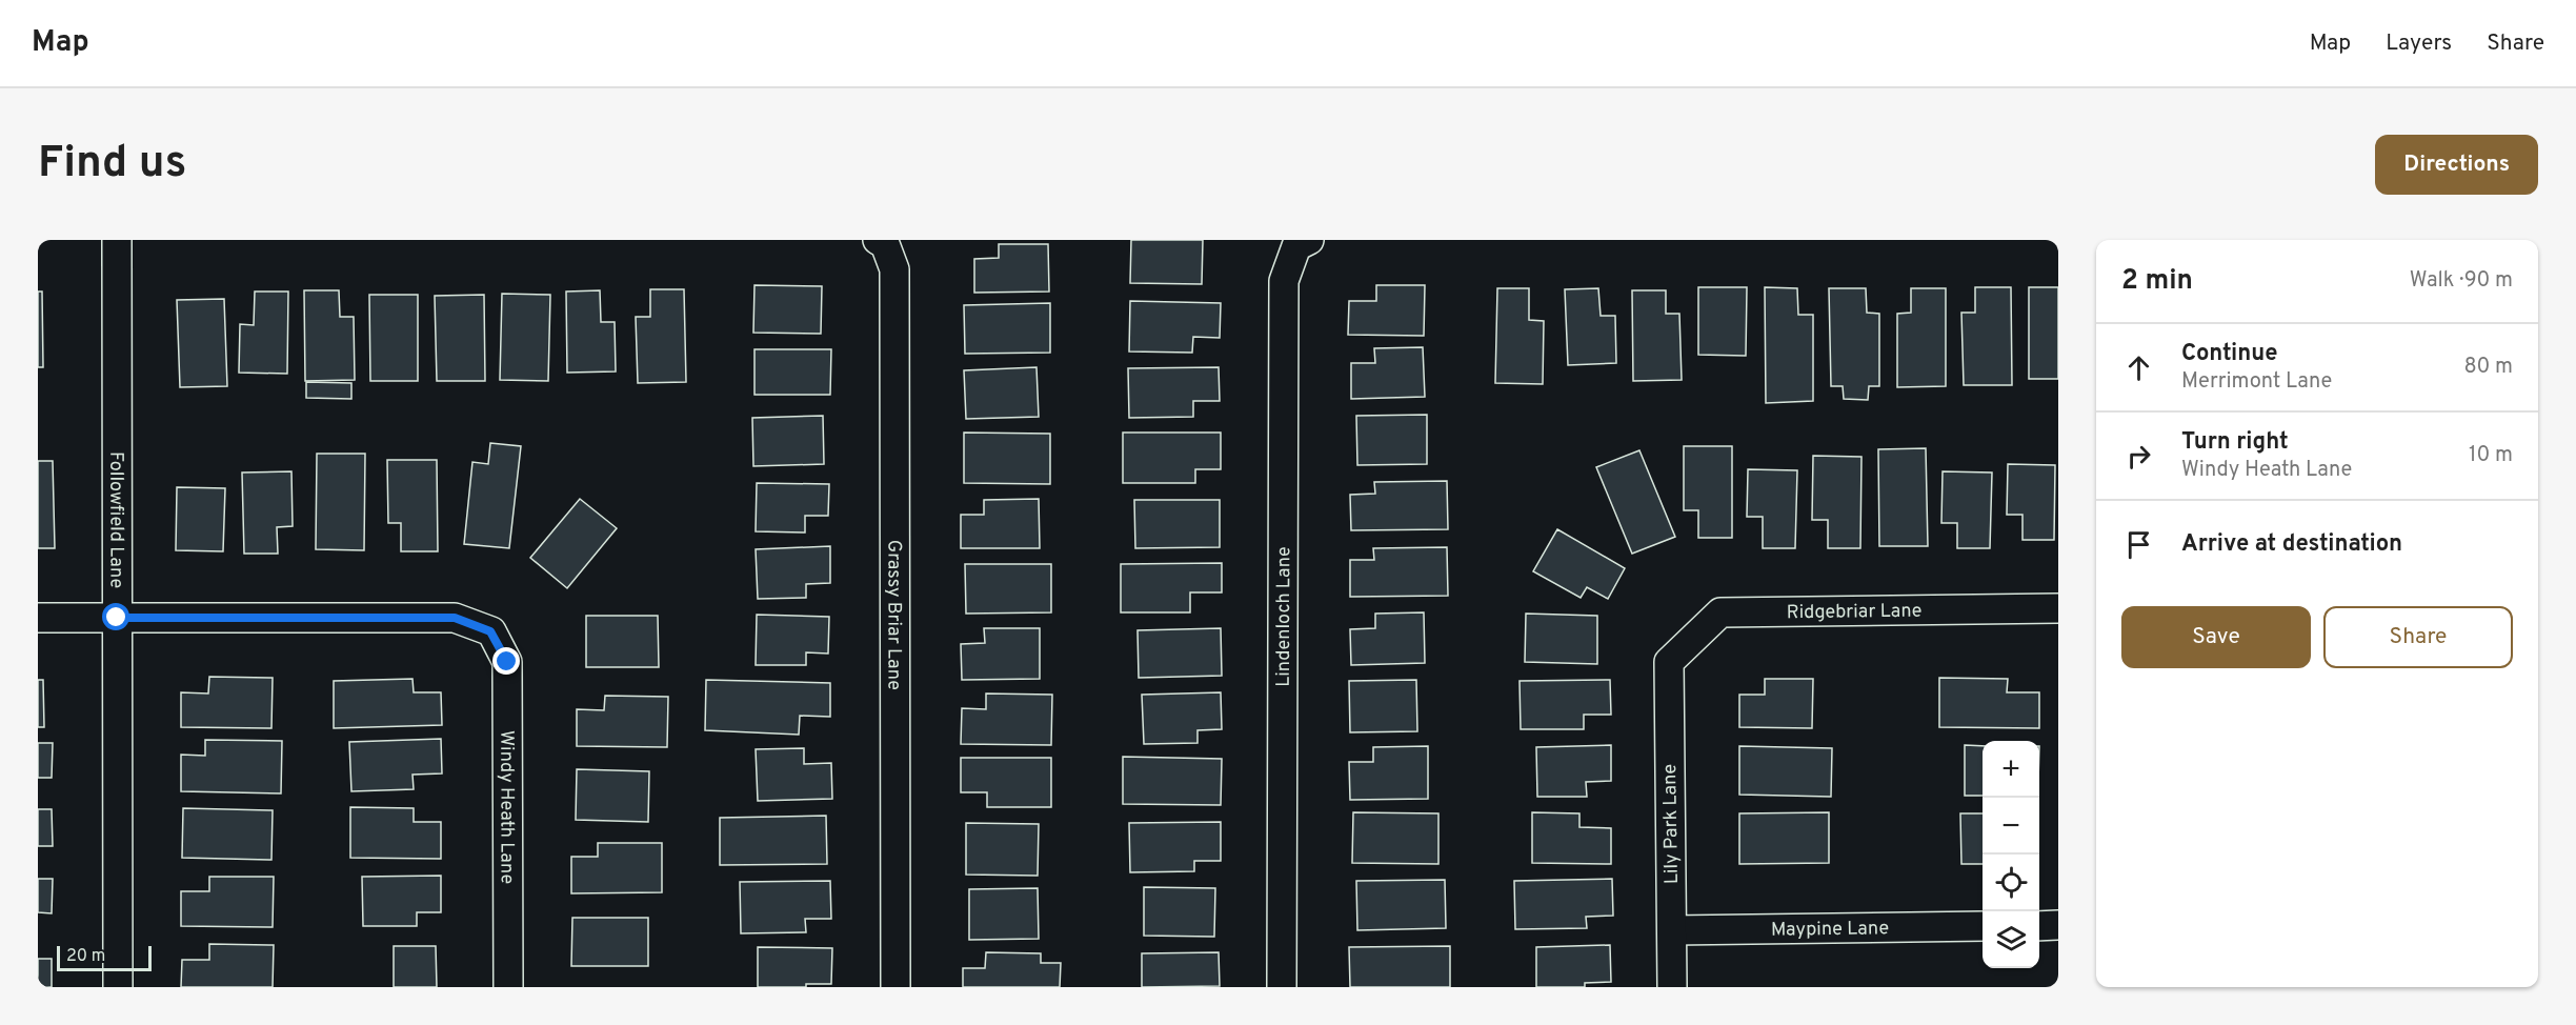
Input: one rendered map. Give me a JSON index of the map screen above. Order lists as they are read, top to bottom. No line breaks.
{"streets":{"street":["Followfield Lane","Ridgebriar Lane","Grassy Briar Lane","Lindenloch Lane","Windy Heath Lane","Lily Park Lane","Maypine Lane"]},"crossings":[["Followfield Lane","Windy Heath Lane"],["Ridgebriar Lane","Lily Park Lane"],["Lily Park Lane","Maypine Lane"]],"scale_bar":"20 m","page":{"header":"Map","nav":["Map","Layers","Share"],"buttons":["Directions",["Save","Share"]],"title":"Find us","heading":["2 min","Walk · 90 m"],"list":[["Continue","Merrimont Lane","80 m"],["Turn right","Windy Heath Lane","10 m"],"Arrive at destination"],"map_buttons":["+","−"],"scale":"20 m"}}
